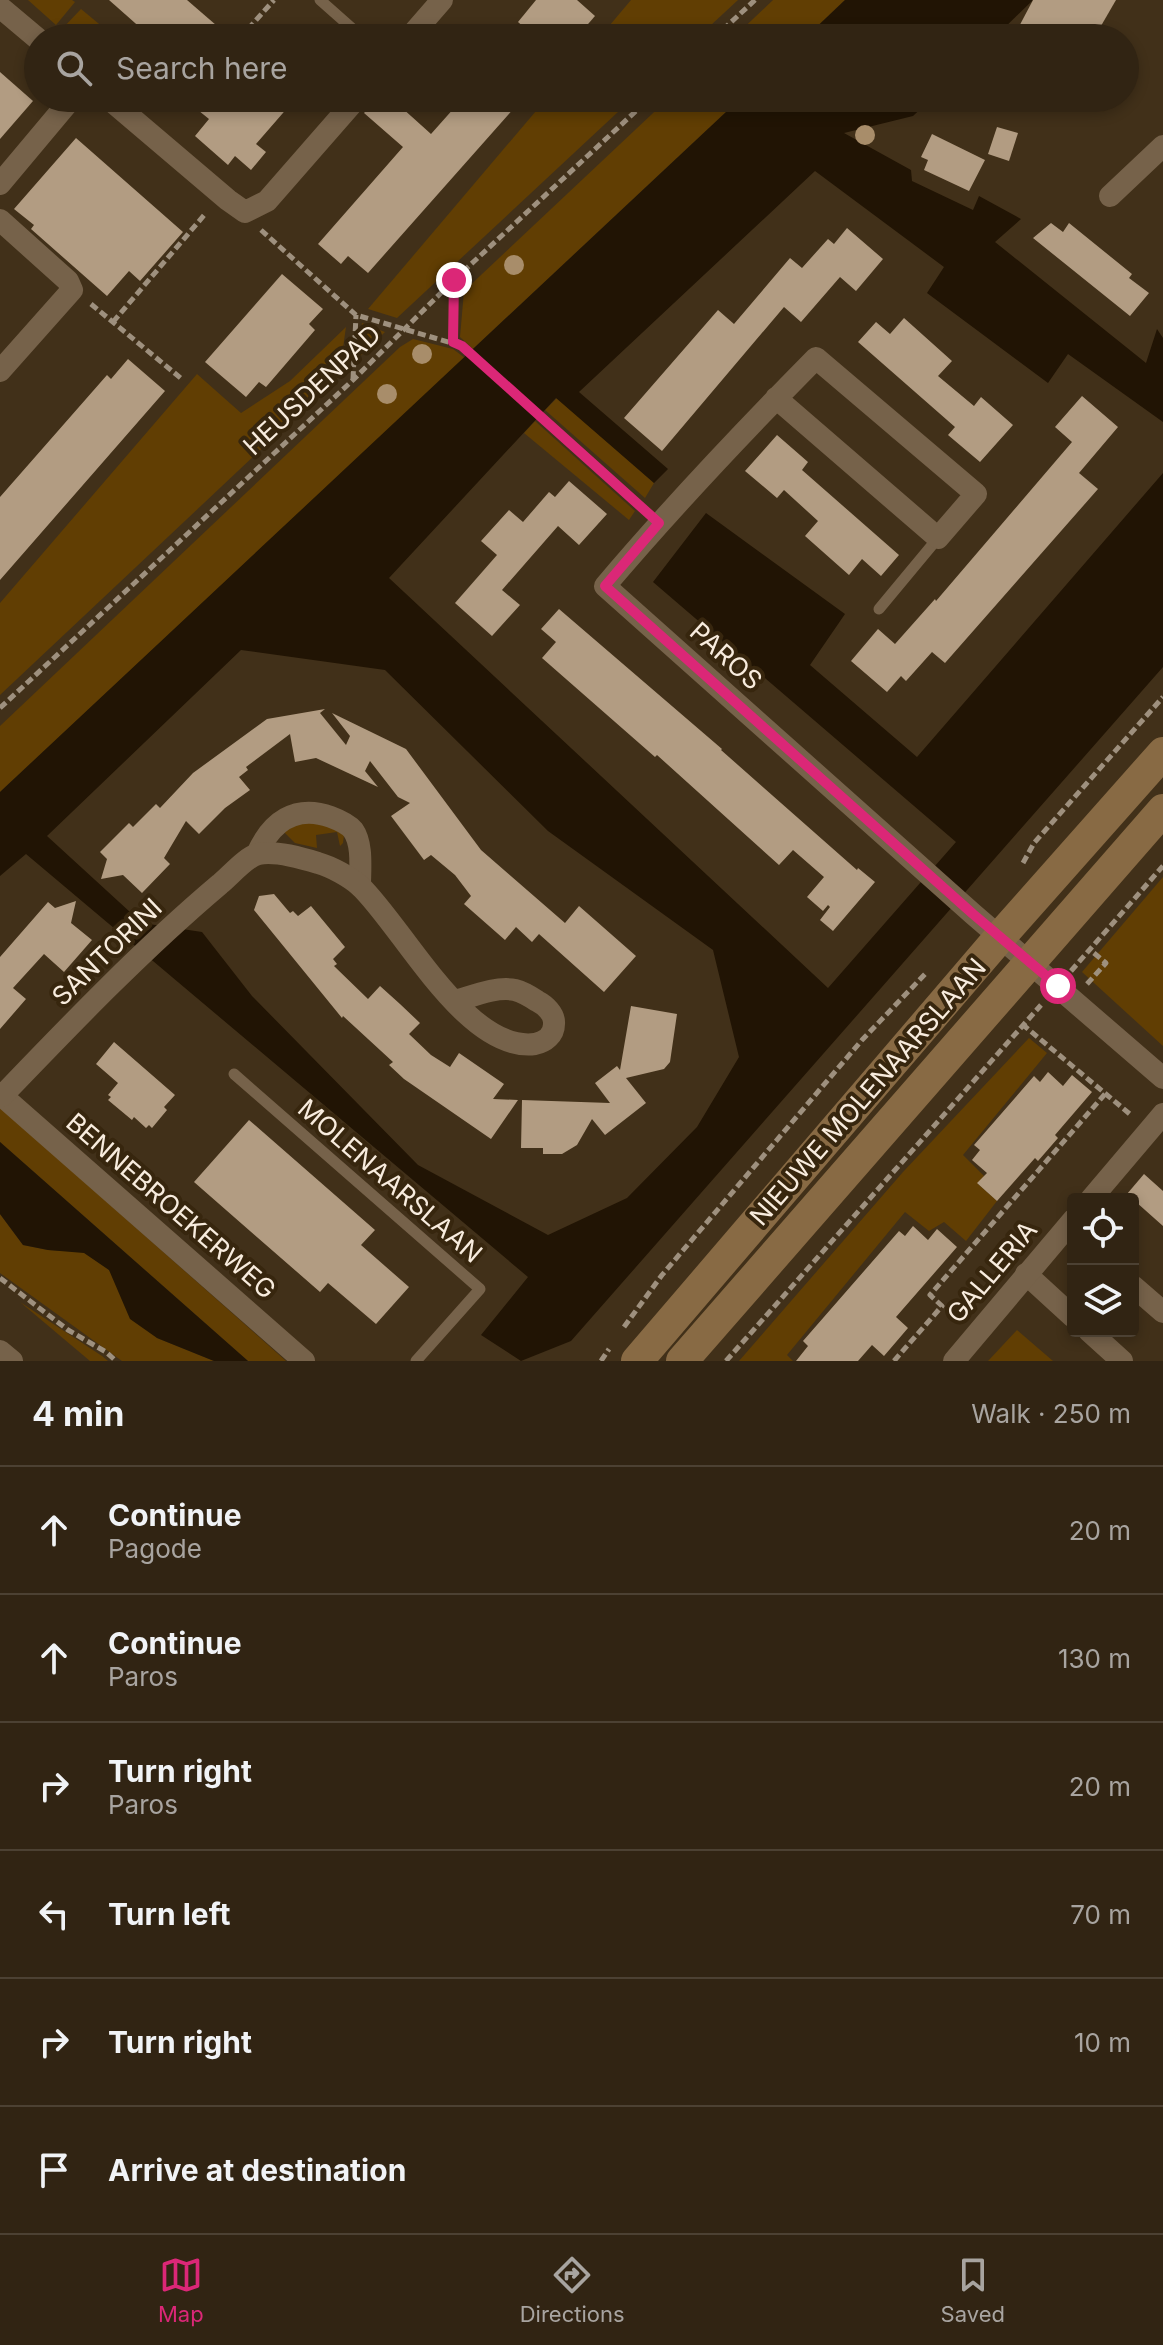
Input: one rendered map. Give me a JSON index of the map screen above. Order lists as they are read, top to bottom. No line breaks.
{"streets":{"street":["PAROS","SANTORINI","NIEUWE MOLENAARSLAAN","BENNEBROEKERWEG","GALLERIA"],"lane":["MOLENAARSLAAN"],"path":["HEUSDENPAD"]},"crossings":[["PAROS","NIEUWE MOLENAARSLAAN"],["SANTORINI","BENNEBROEKERWEG"]],"page":{"search":"Search here","heading":["4 min","Walk · 250 m"],"list":[["Continue","Pagode","20 m"],["Continue","Paros","130 m"],["Turn right","Paros","20 m"],["Turn left","70 m"],["Turn right","10 m"],"Arrive at destination"],"nav":["Map","Directions","Saved"]}}
